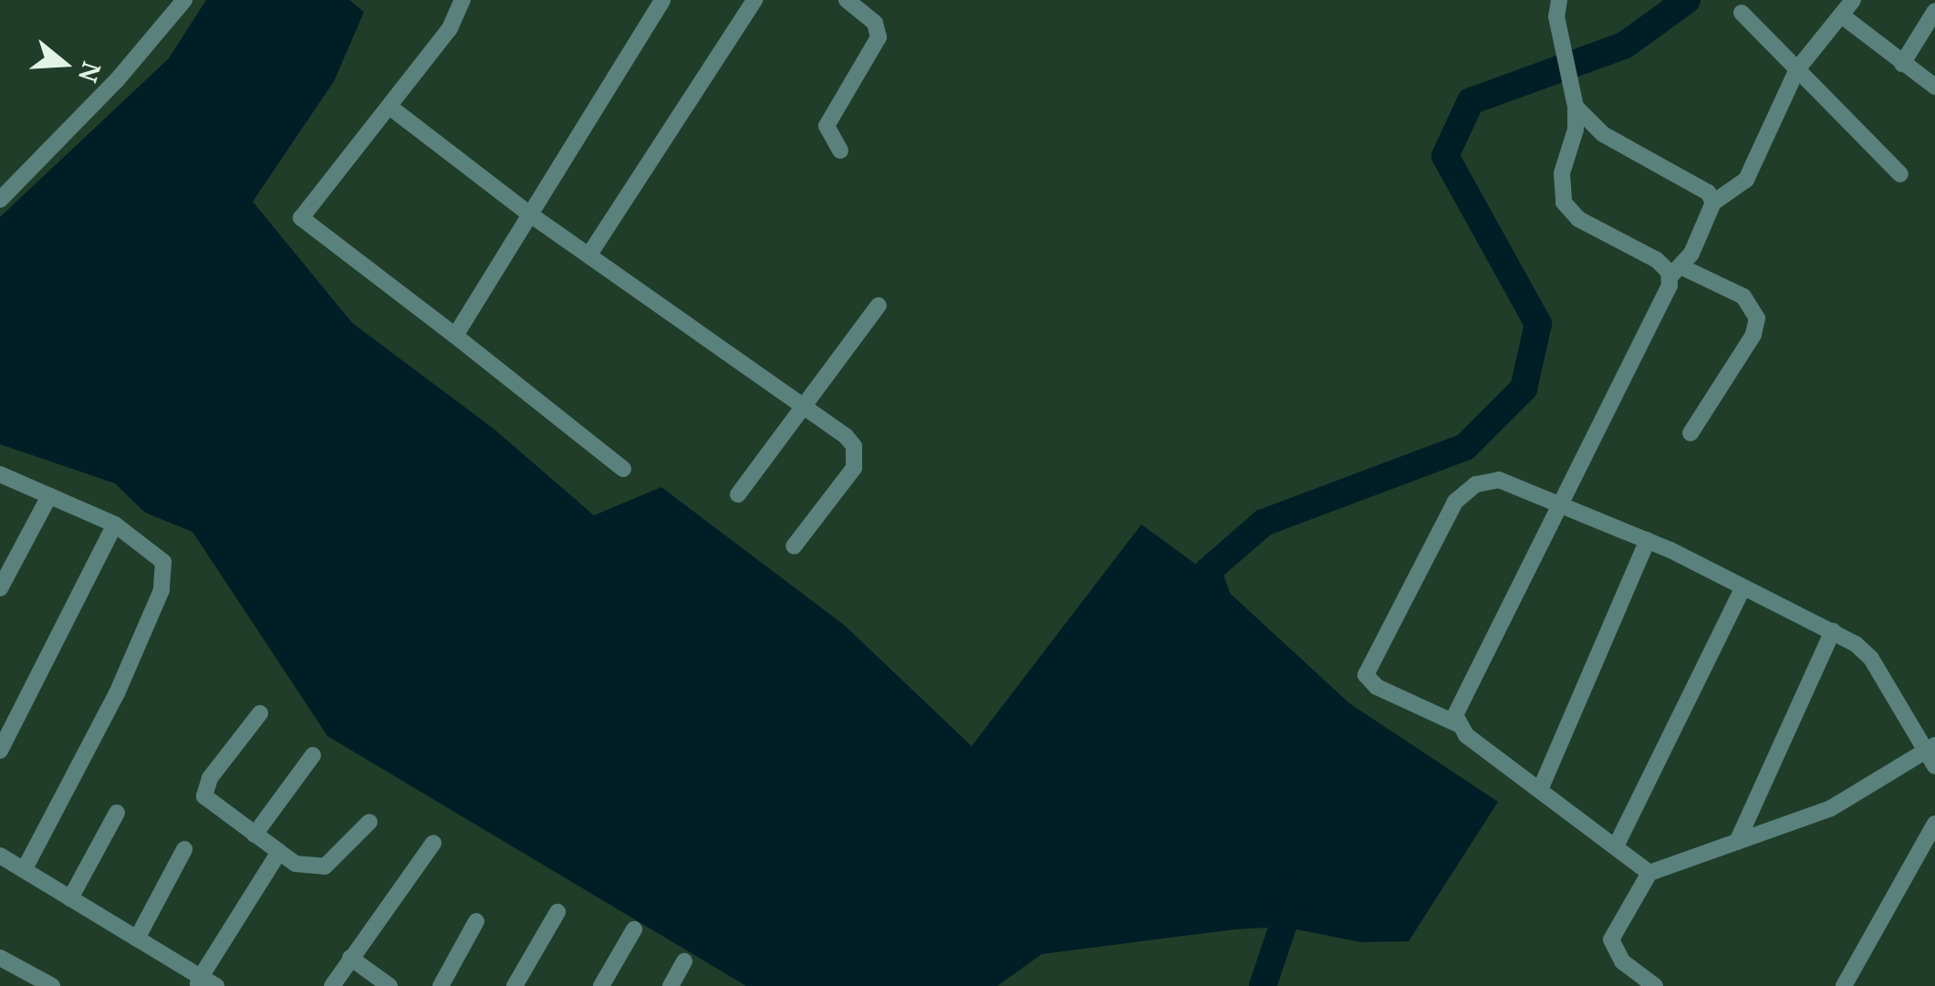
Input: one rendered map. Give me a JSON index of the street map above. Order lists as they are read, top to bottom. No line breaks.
{"north":"right"}
